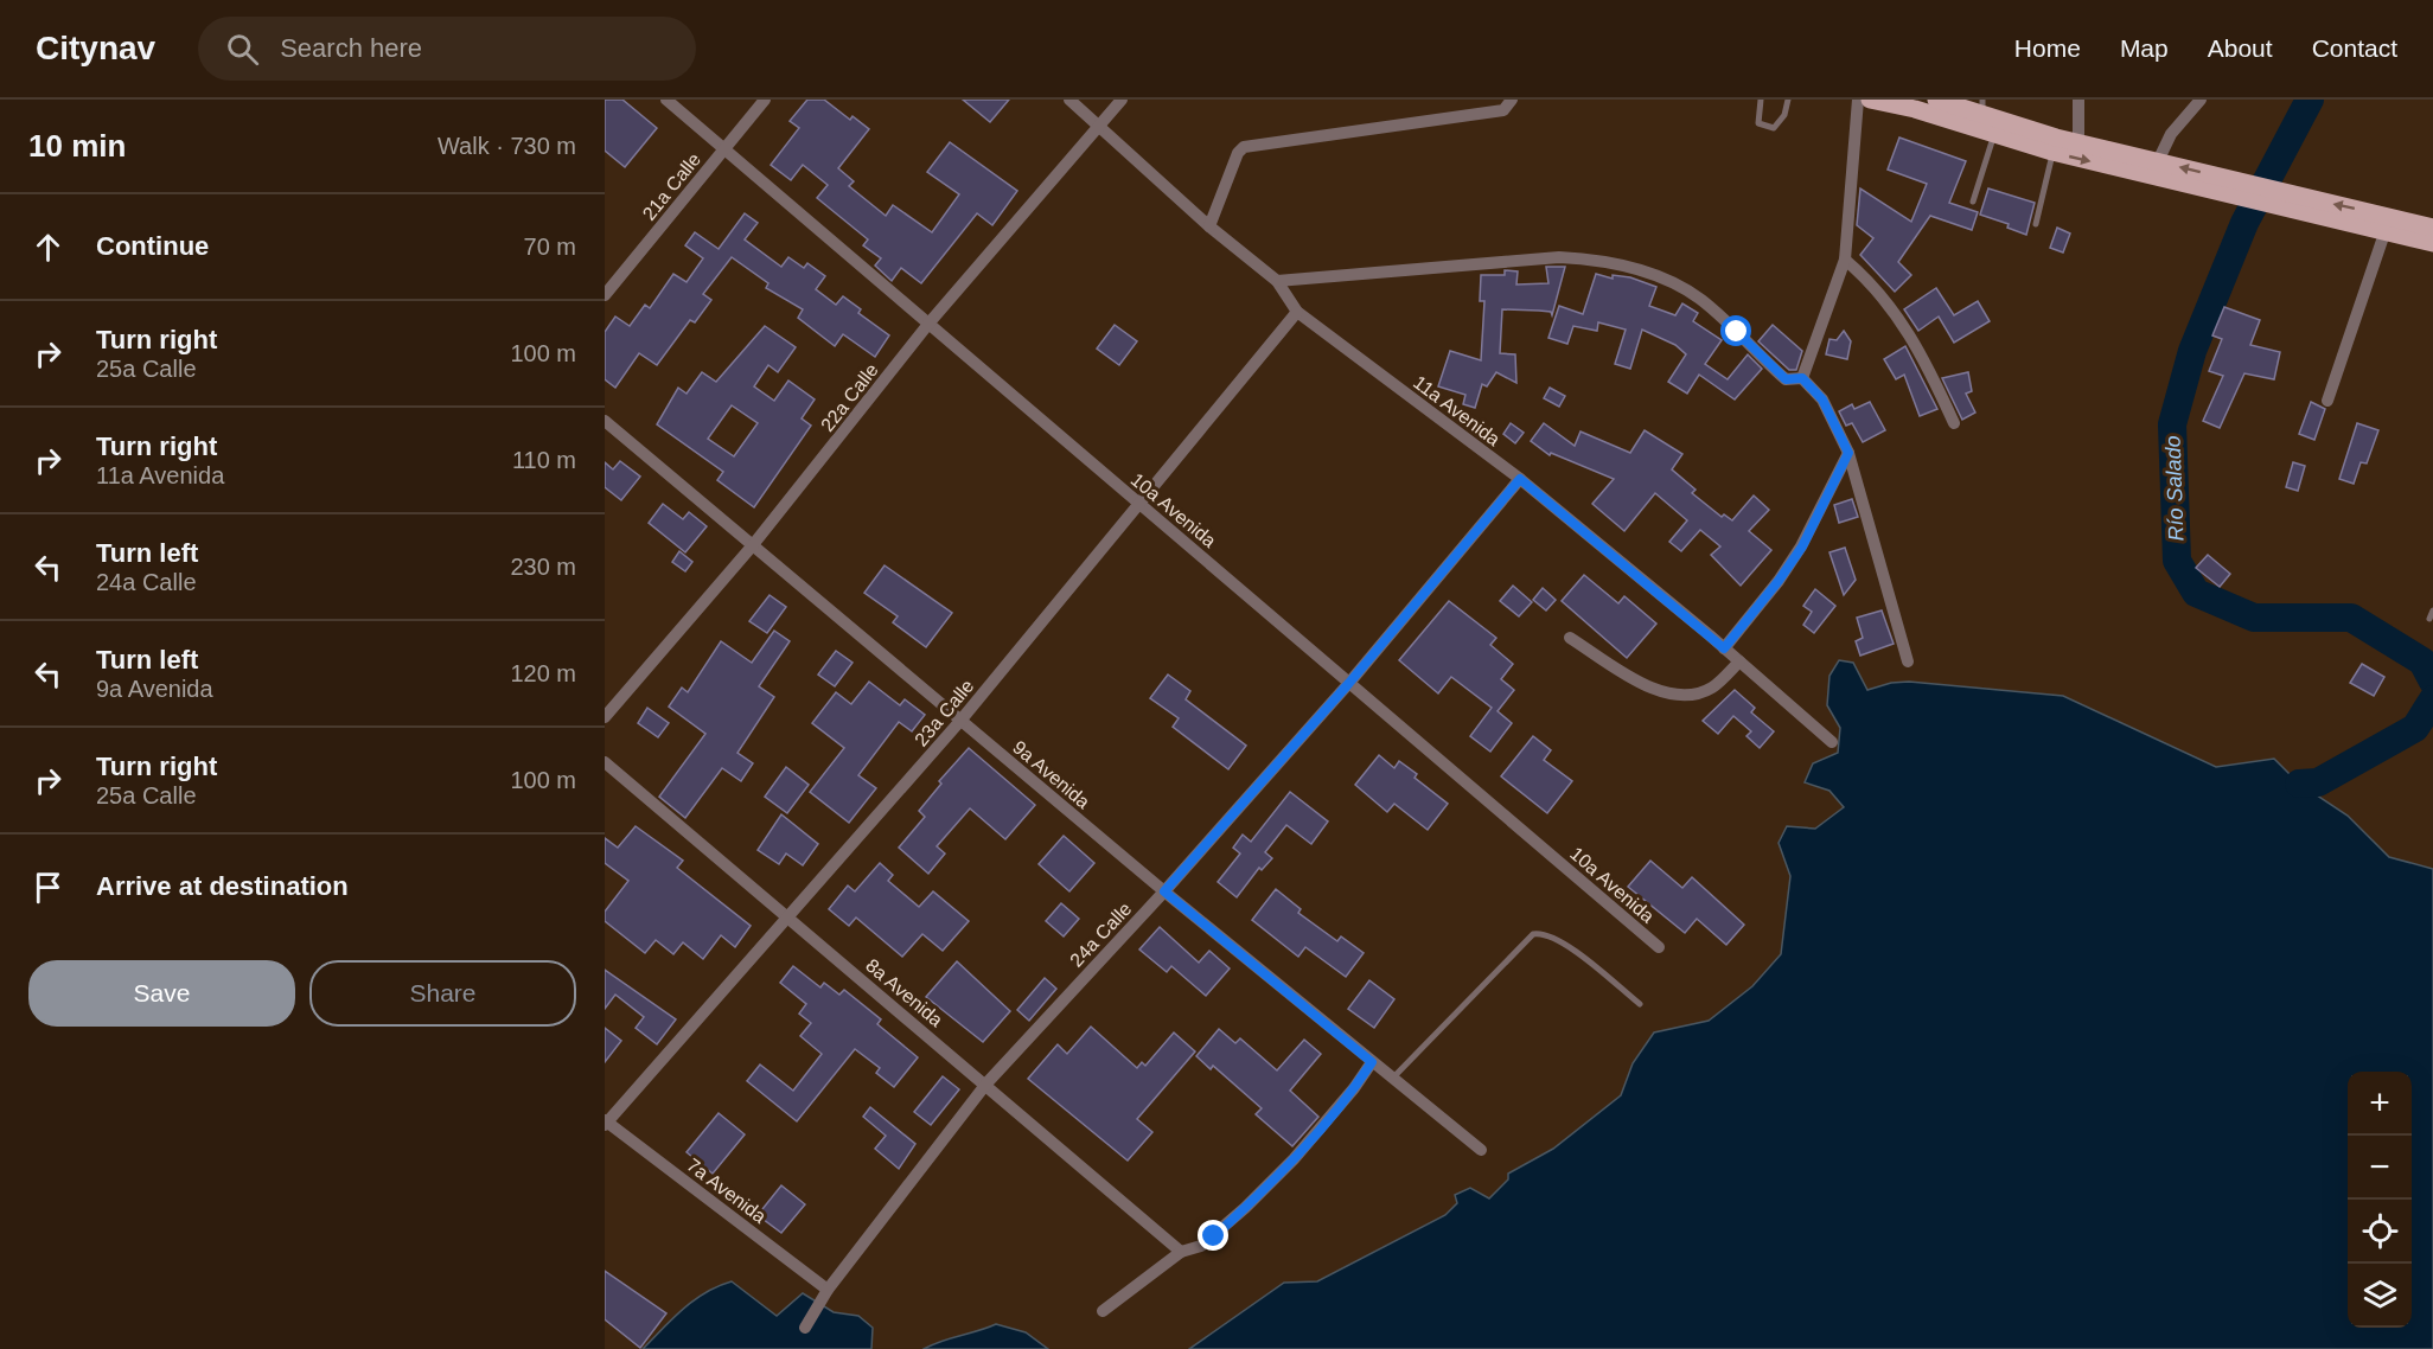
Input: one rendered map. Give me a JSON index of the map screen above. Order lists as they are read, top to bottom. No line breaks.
{"streets":{"street":["21a Calle","22a Calle","11a Avenida","10a Avenida","23a Calle","9a Avenida","24a Calle","8a Avenida","7a Avenida"]},"crossings":[["21a Calle","10a Avenida"],["22a Calle","11a Avenida"],["22a Calle","10a Avenida"],["22a Calle","9a Avenida"],["11a Avenida","23a Calle"],["11a Avenida","24a Calle"],["10a Avenida","23a Calle"],["10a Avenida","24a Calle"],["23a Calle","9a Avenida"],["23a Calle","8a Avenida"],["23a Calle","7a Avenida"],["9a Avenida","24a Calle"],["24a Calle","8a Avenida"],["24a Calle","7a Avenida"]],"water":["Río Salado"],"page":{"header":"Citynav","search":"Search here","nav":["Home","Map","About","Contact"],"heading":["10 min","Walk · 730 m"],"list":[["Continue","70 m"],["Turn right","25a Calle","100 m"],["Turn right","11a Avenida","110 m"],["Turn left","24a Calle","230 m"],["Turn left","9a Avenida","120 m"],["Turn right","25a Calle","100 m"],"Arrive at destination"],"buttons":["Save","Share"],"map_buttons":["+","−"]}}
